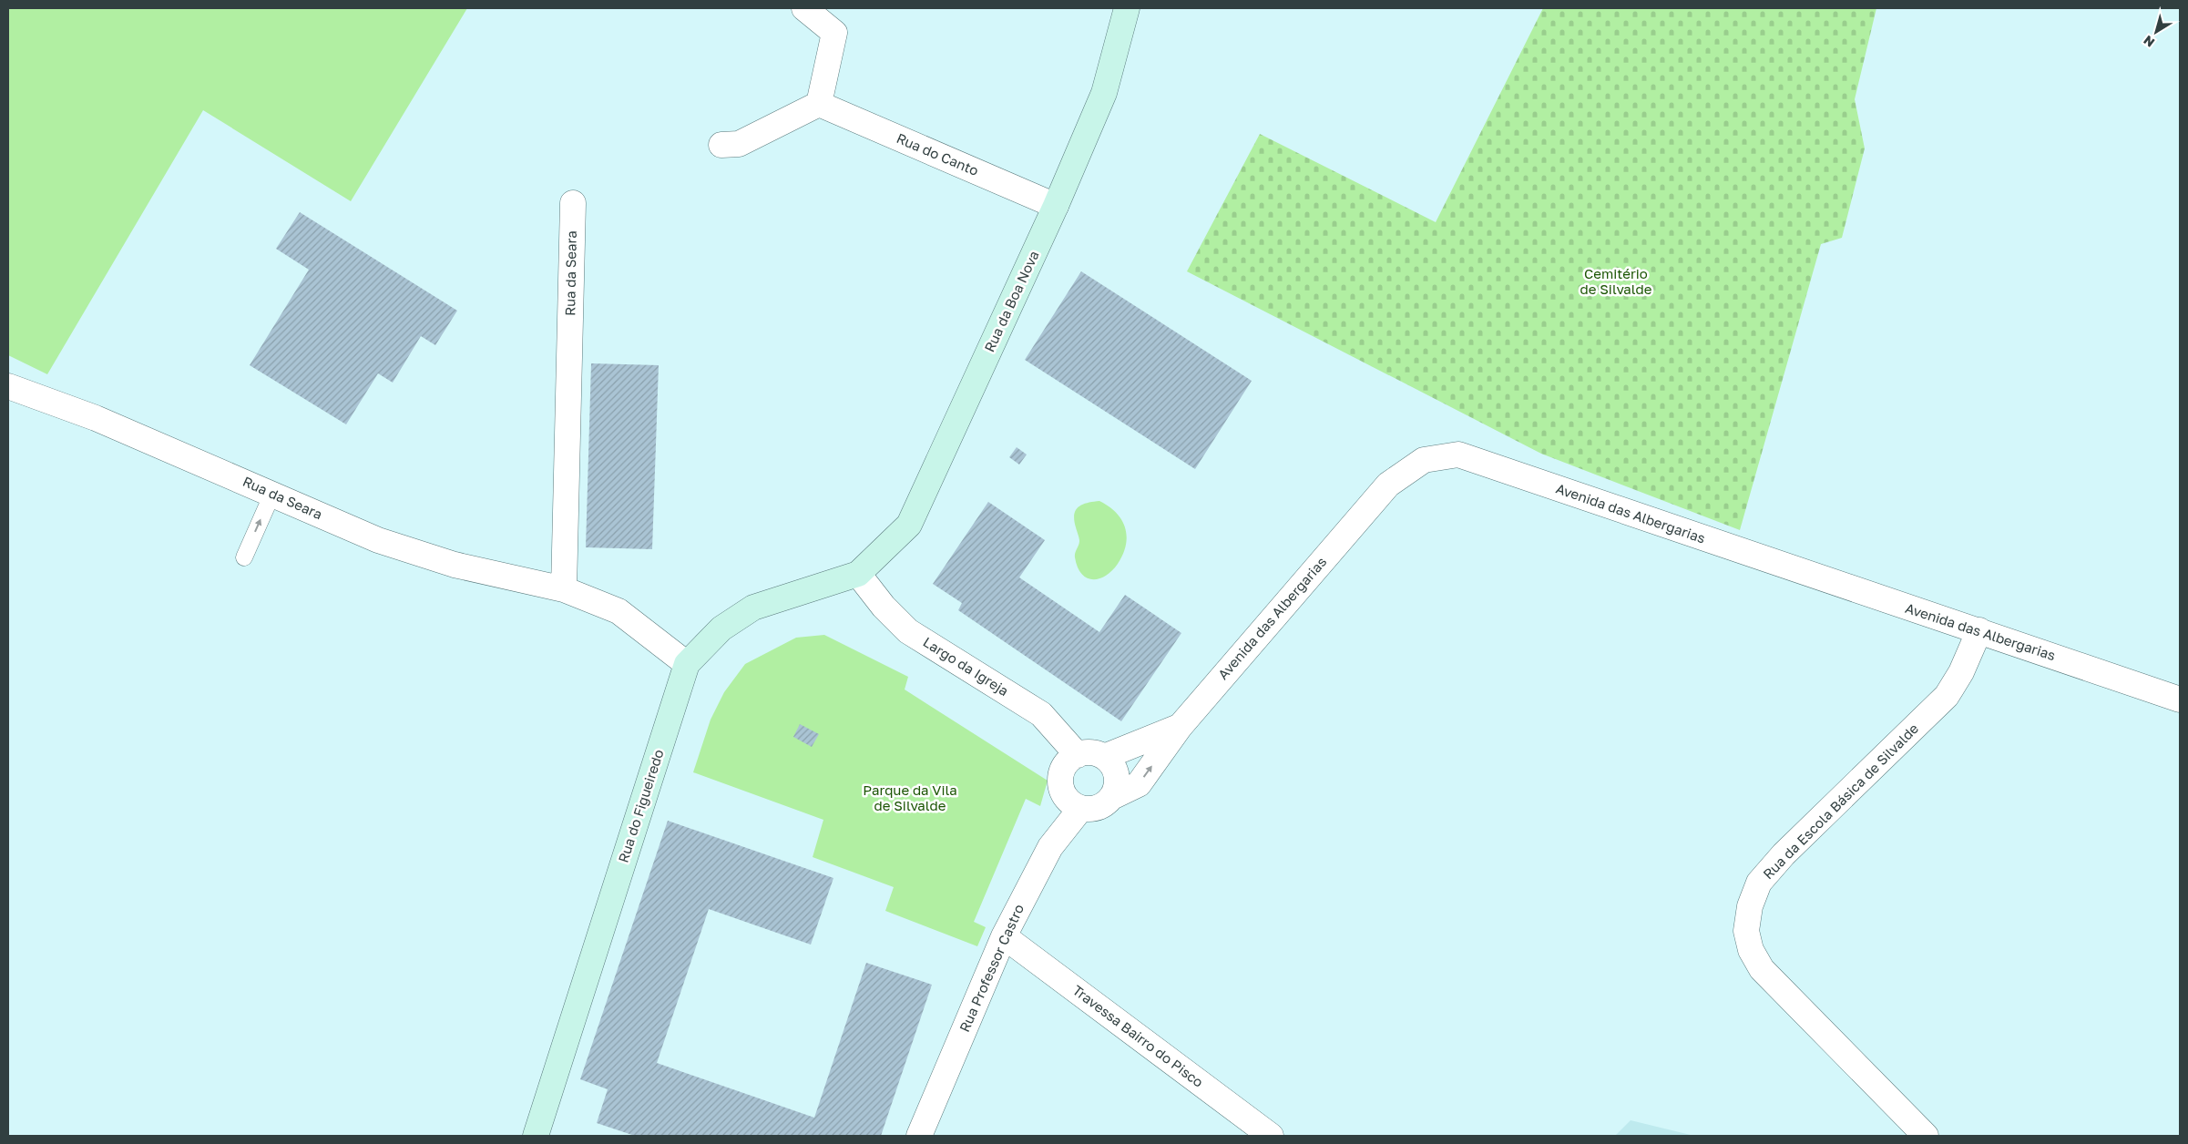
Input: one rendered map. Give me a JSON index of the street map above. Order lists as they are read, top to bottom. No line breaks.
{"streets":{"main road":["Rua da Boa Nova","Rua do Figueiredo"],"street":["Rua do Canto","Rua da Seara","Avenida das Albergarias","Largo da Igreja","Rua da Escola Básica de Silvalde","Rua Professor Castro","Travessa Bairro do Pisco"]},"crossings":[["Rua do Canto","Rua da Boa Nova"],["Rua da Seara","Rua do Figueiredo"],["Rua da Boa Nova","Largo da Igreja"],["Rua da Boa Nova","Rua do Figueiredo"],["Avenida das Albergarias","Largo da Igreja"],["Avenida das Albergarias","Rua da Escola Básica de Silvalde"],["Avenida das Albergarias","Rua Professor Castro"],["Largo da Igreja","Rua do Figueiredo"],["Largo da Igreja","Rua Professor Castro"],["Rua Professor Castro","Travessa Bairro do Pisco"]],"parks":["Cemitério de Silvalde","Parque da Vila de Silvalde"],"north":"bottom left"}
